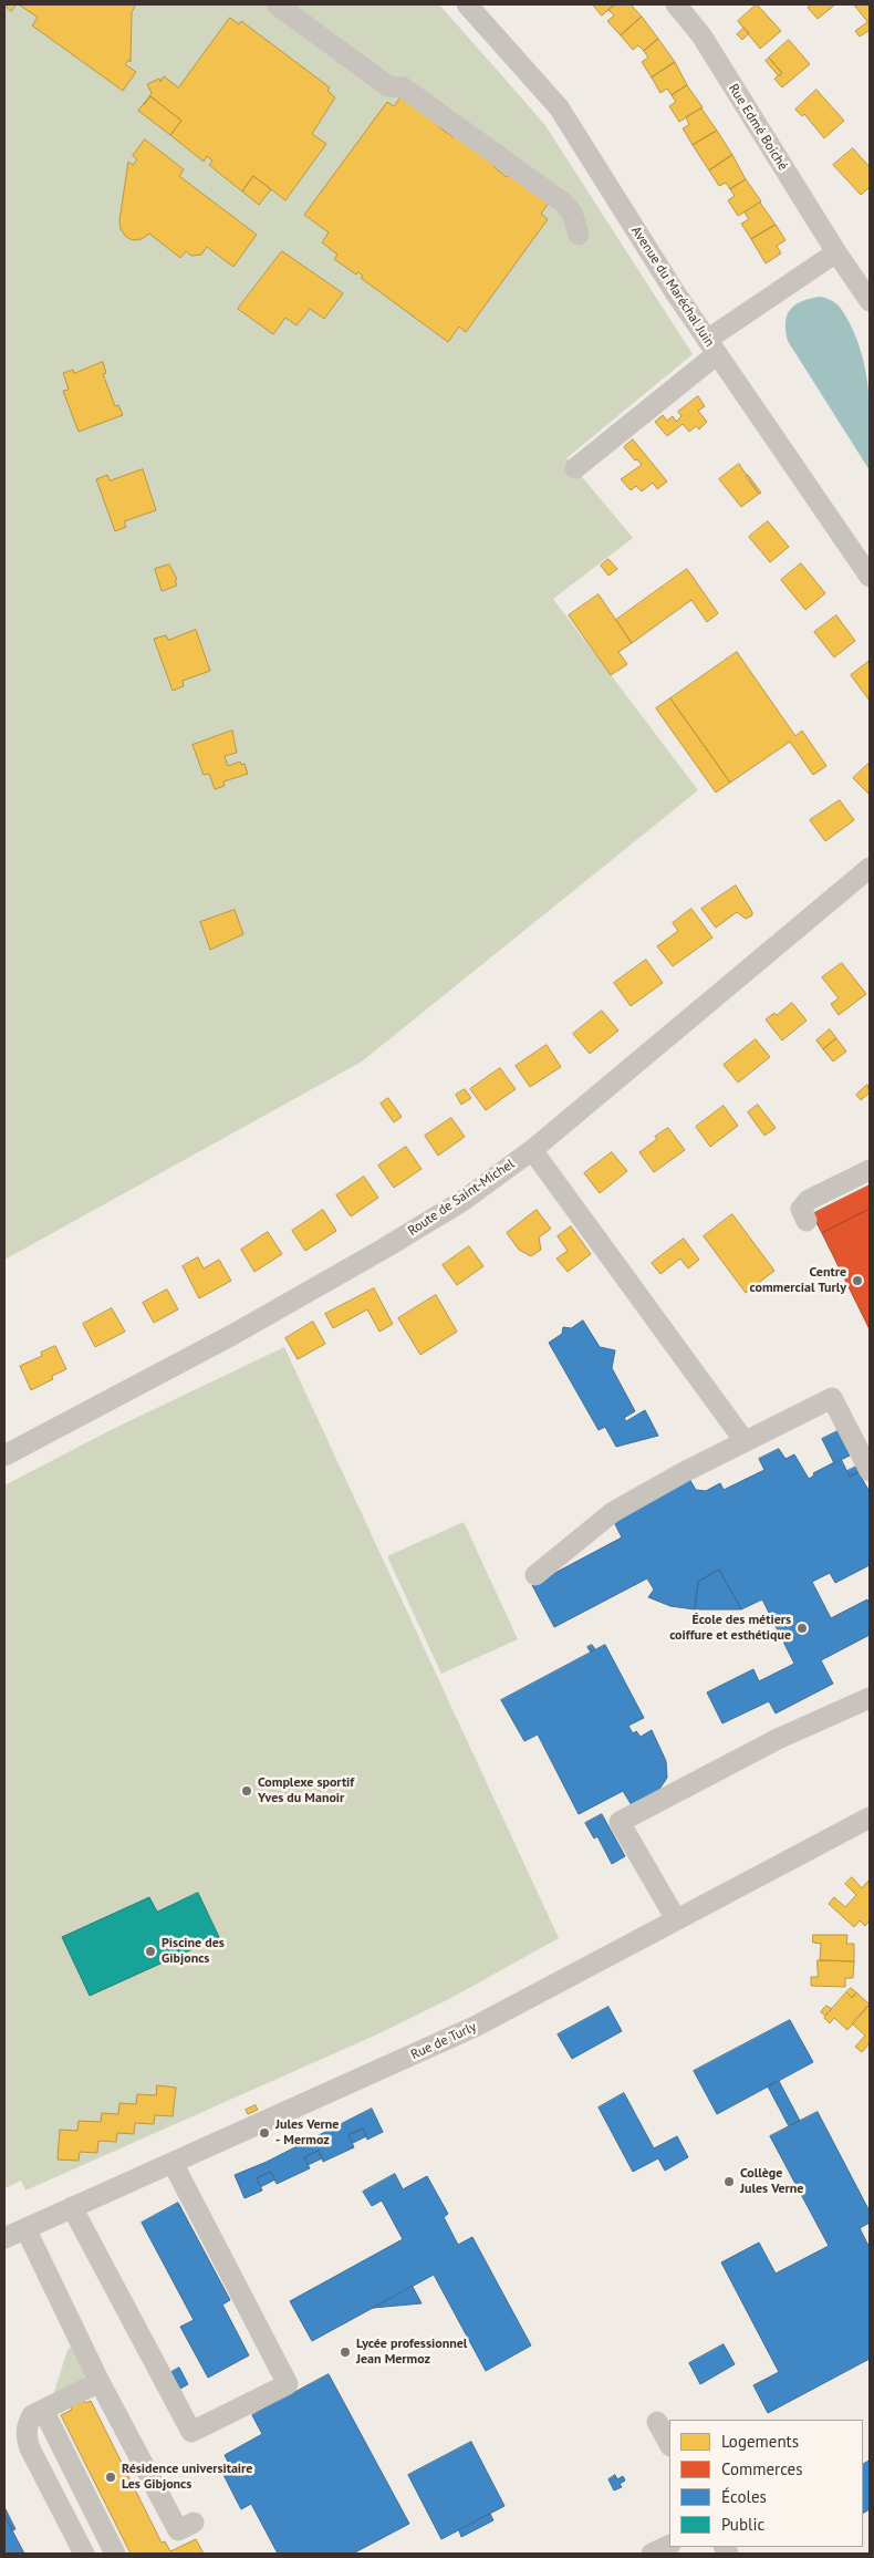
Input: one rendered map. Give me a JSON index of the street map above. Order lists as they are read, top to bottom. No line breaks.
{"streets":{"street":["Rue Edmé Boiché","Avenue du Maréchal Juin","Route de Saint-Michel","Rue de Turly"]},"places":["Centre commercial Turly","École des métiers coiffure et esthétique","Complexe sportif Yves du Manoir","Piscine des Gibjoncs","Jules Verne - Mermoz","Collège Jules Verne","Lycée professionnel Jean Mermoz","Résidence universitaire Les Gibjoncs"],"legend":["Logements","Commerces","Écoles","Public"]}
